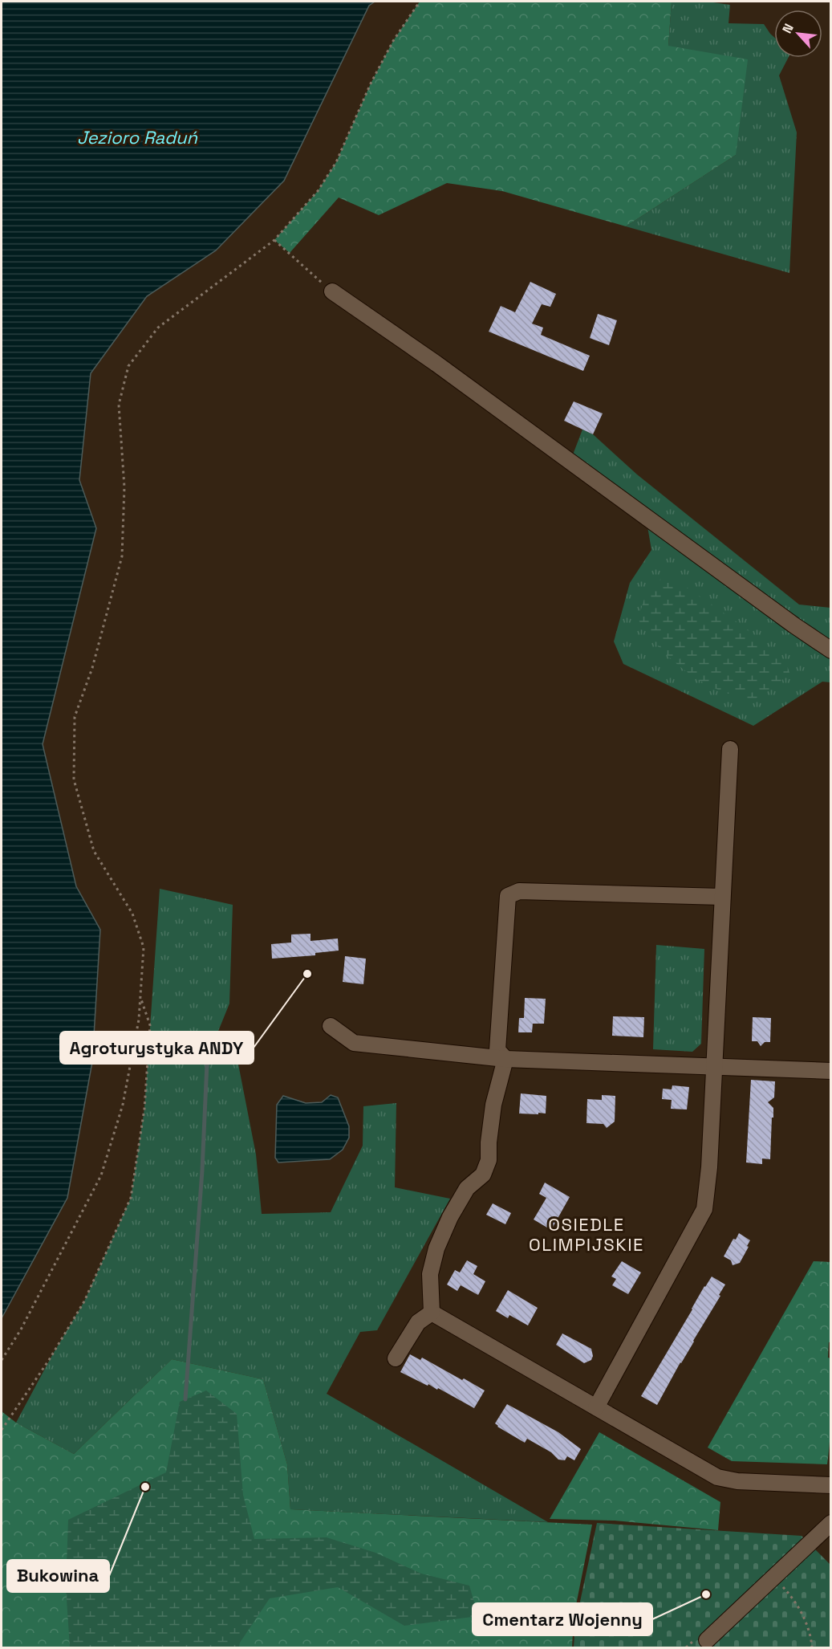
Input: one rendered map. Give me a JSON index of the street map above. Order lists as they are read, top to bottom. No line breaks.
{"districts":["OSIEDLE OLIMPIJSKIE"],"water":["Jezioro Raduń"],"places":["Agroturystyka ANDY","Bukowina","Cmentarz Wojenny"],"north":"top left"}
